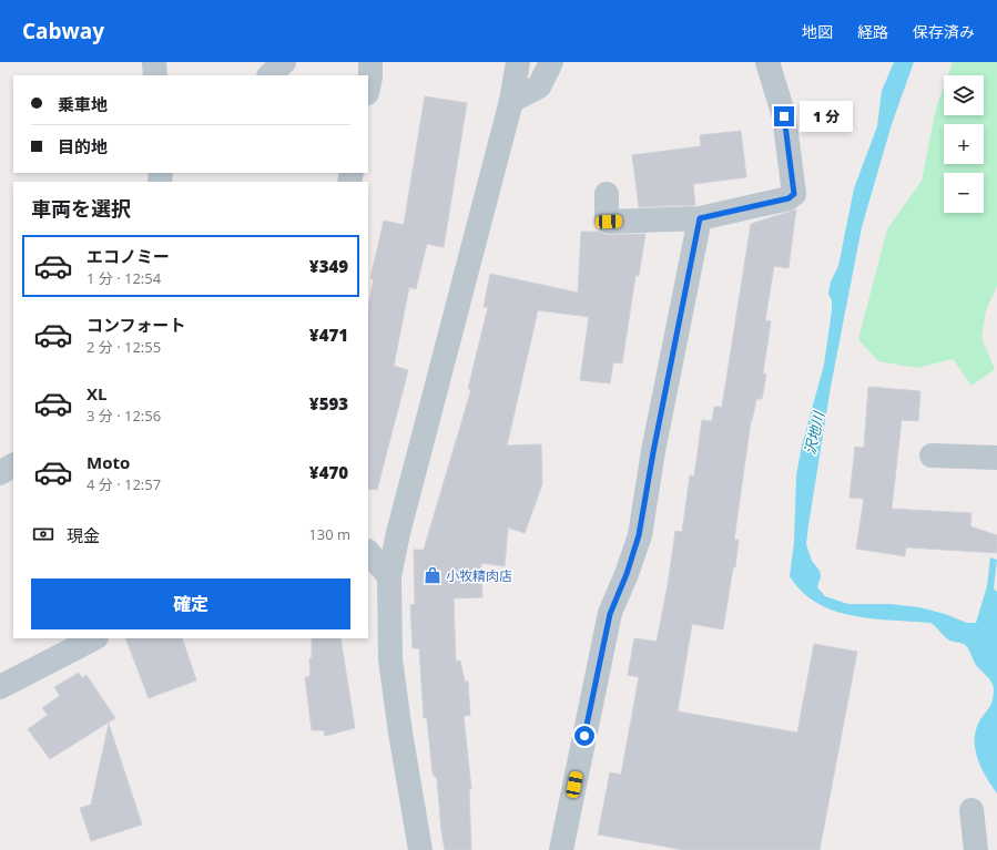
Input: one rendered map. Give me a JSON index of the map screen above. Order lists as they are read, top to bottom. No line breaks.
{"water":["沢地川"],"places":{"shop":["小牧精肉店"]},"page":{"header":"Cabway","nav":["地図","経路","保存済み"],"map_buttons":["+","−"],"banner":["乗車地","目的地"],"bubble":"1 分","heading":"車両を選択","list":[{"name":"エコノミー","note":"1 分 · 12:54","value":"¥349"},{"name":"コンフォート","note":"2 分 · 12:55","value":"¥471"},{"name":"XL","note":"3 分 · 12:56","value":"¥593"},{"name":"Moto","note":"4 分 · 12:57","value":"¥470"}],"pay":["現金","130 m"],"buttons":"確定"}}
